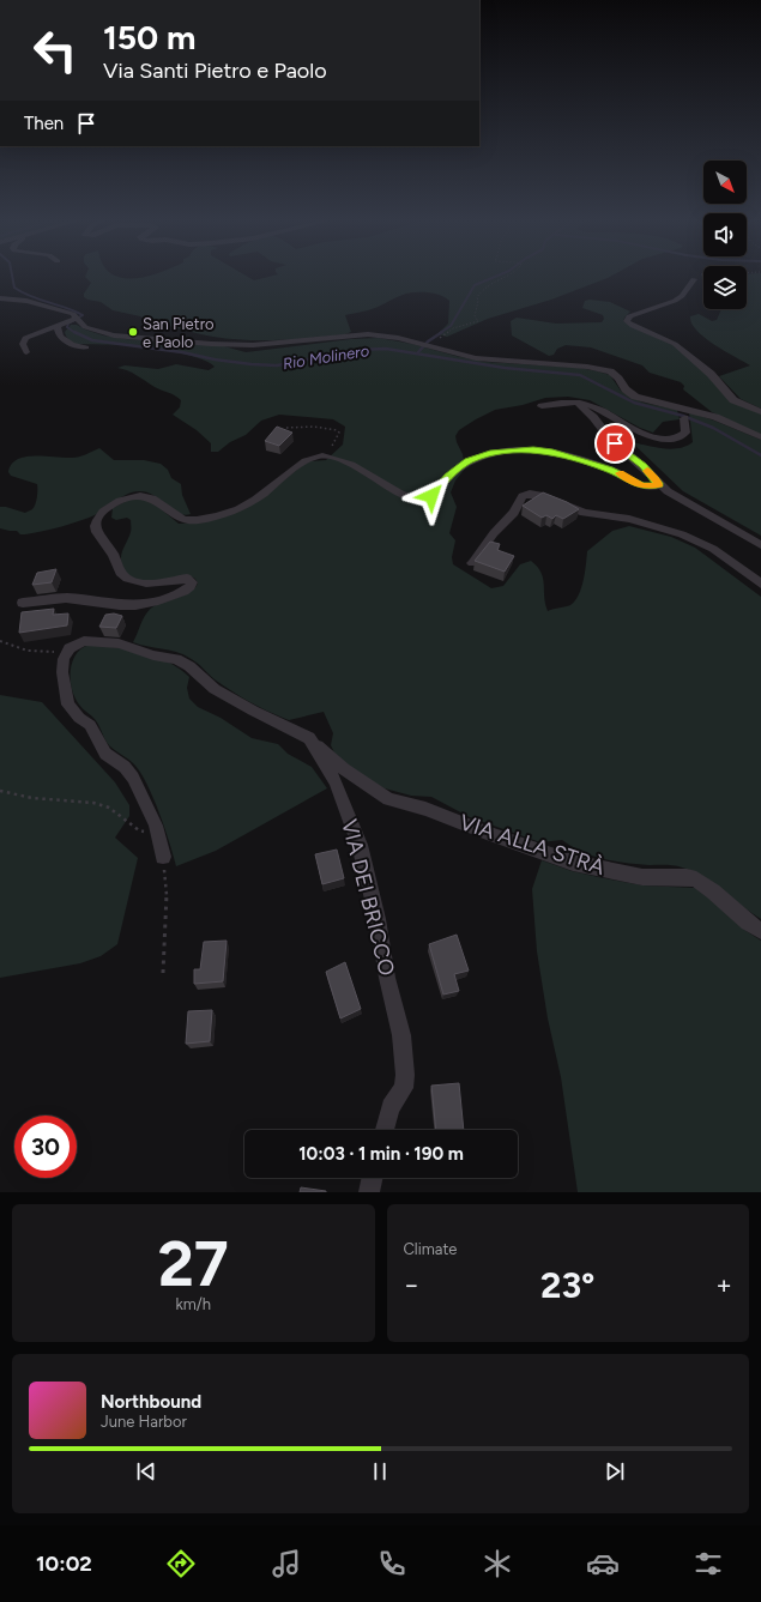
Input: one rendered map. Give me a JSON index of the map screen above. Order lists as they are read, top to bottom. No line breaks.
{"streets":{"street":["VIA ALLA STRÀ","VIA DEI BRICCO"]},"crossings":[["VIA ALLA STRÀ","VIA DEI BRICCO"]],"water":["Rio Molinero"],"places":["San Pietro e Paolo"],"north":"bottom right","page":{"turn":["150 m","Via Santi Pietro e Paolo"],"then":"Then","limit":"30","trip":"10:03 · 1 min · 190 m","tile":[["27","km/h"],"Climate"],"heat":["−","23°","+"],"song":["Northbound","June Harbor"],"tabs":"10:02"}}
